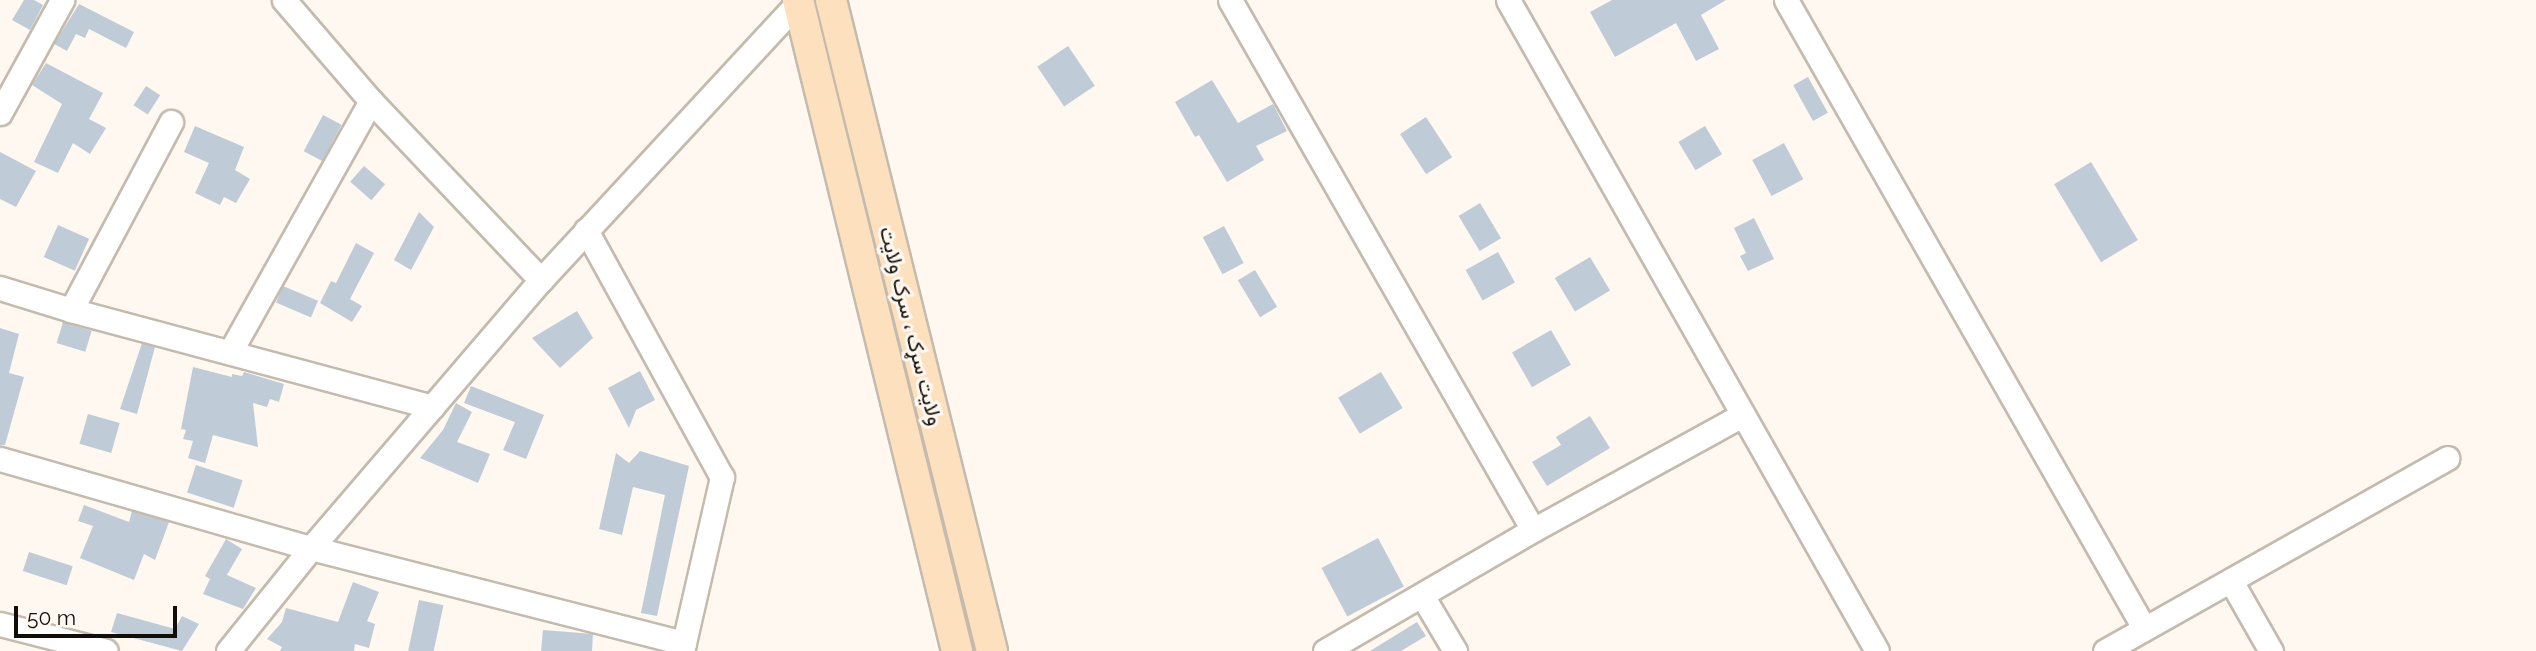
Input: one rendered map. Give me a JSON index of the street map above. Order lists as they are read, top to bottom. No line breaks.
{"streets":{"main road":["ولایت سړک ، سرک ولایت"]},"scale_bar":"50 m"}
